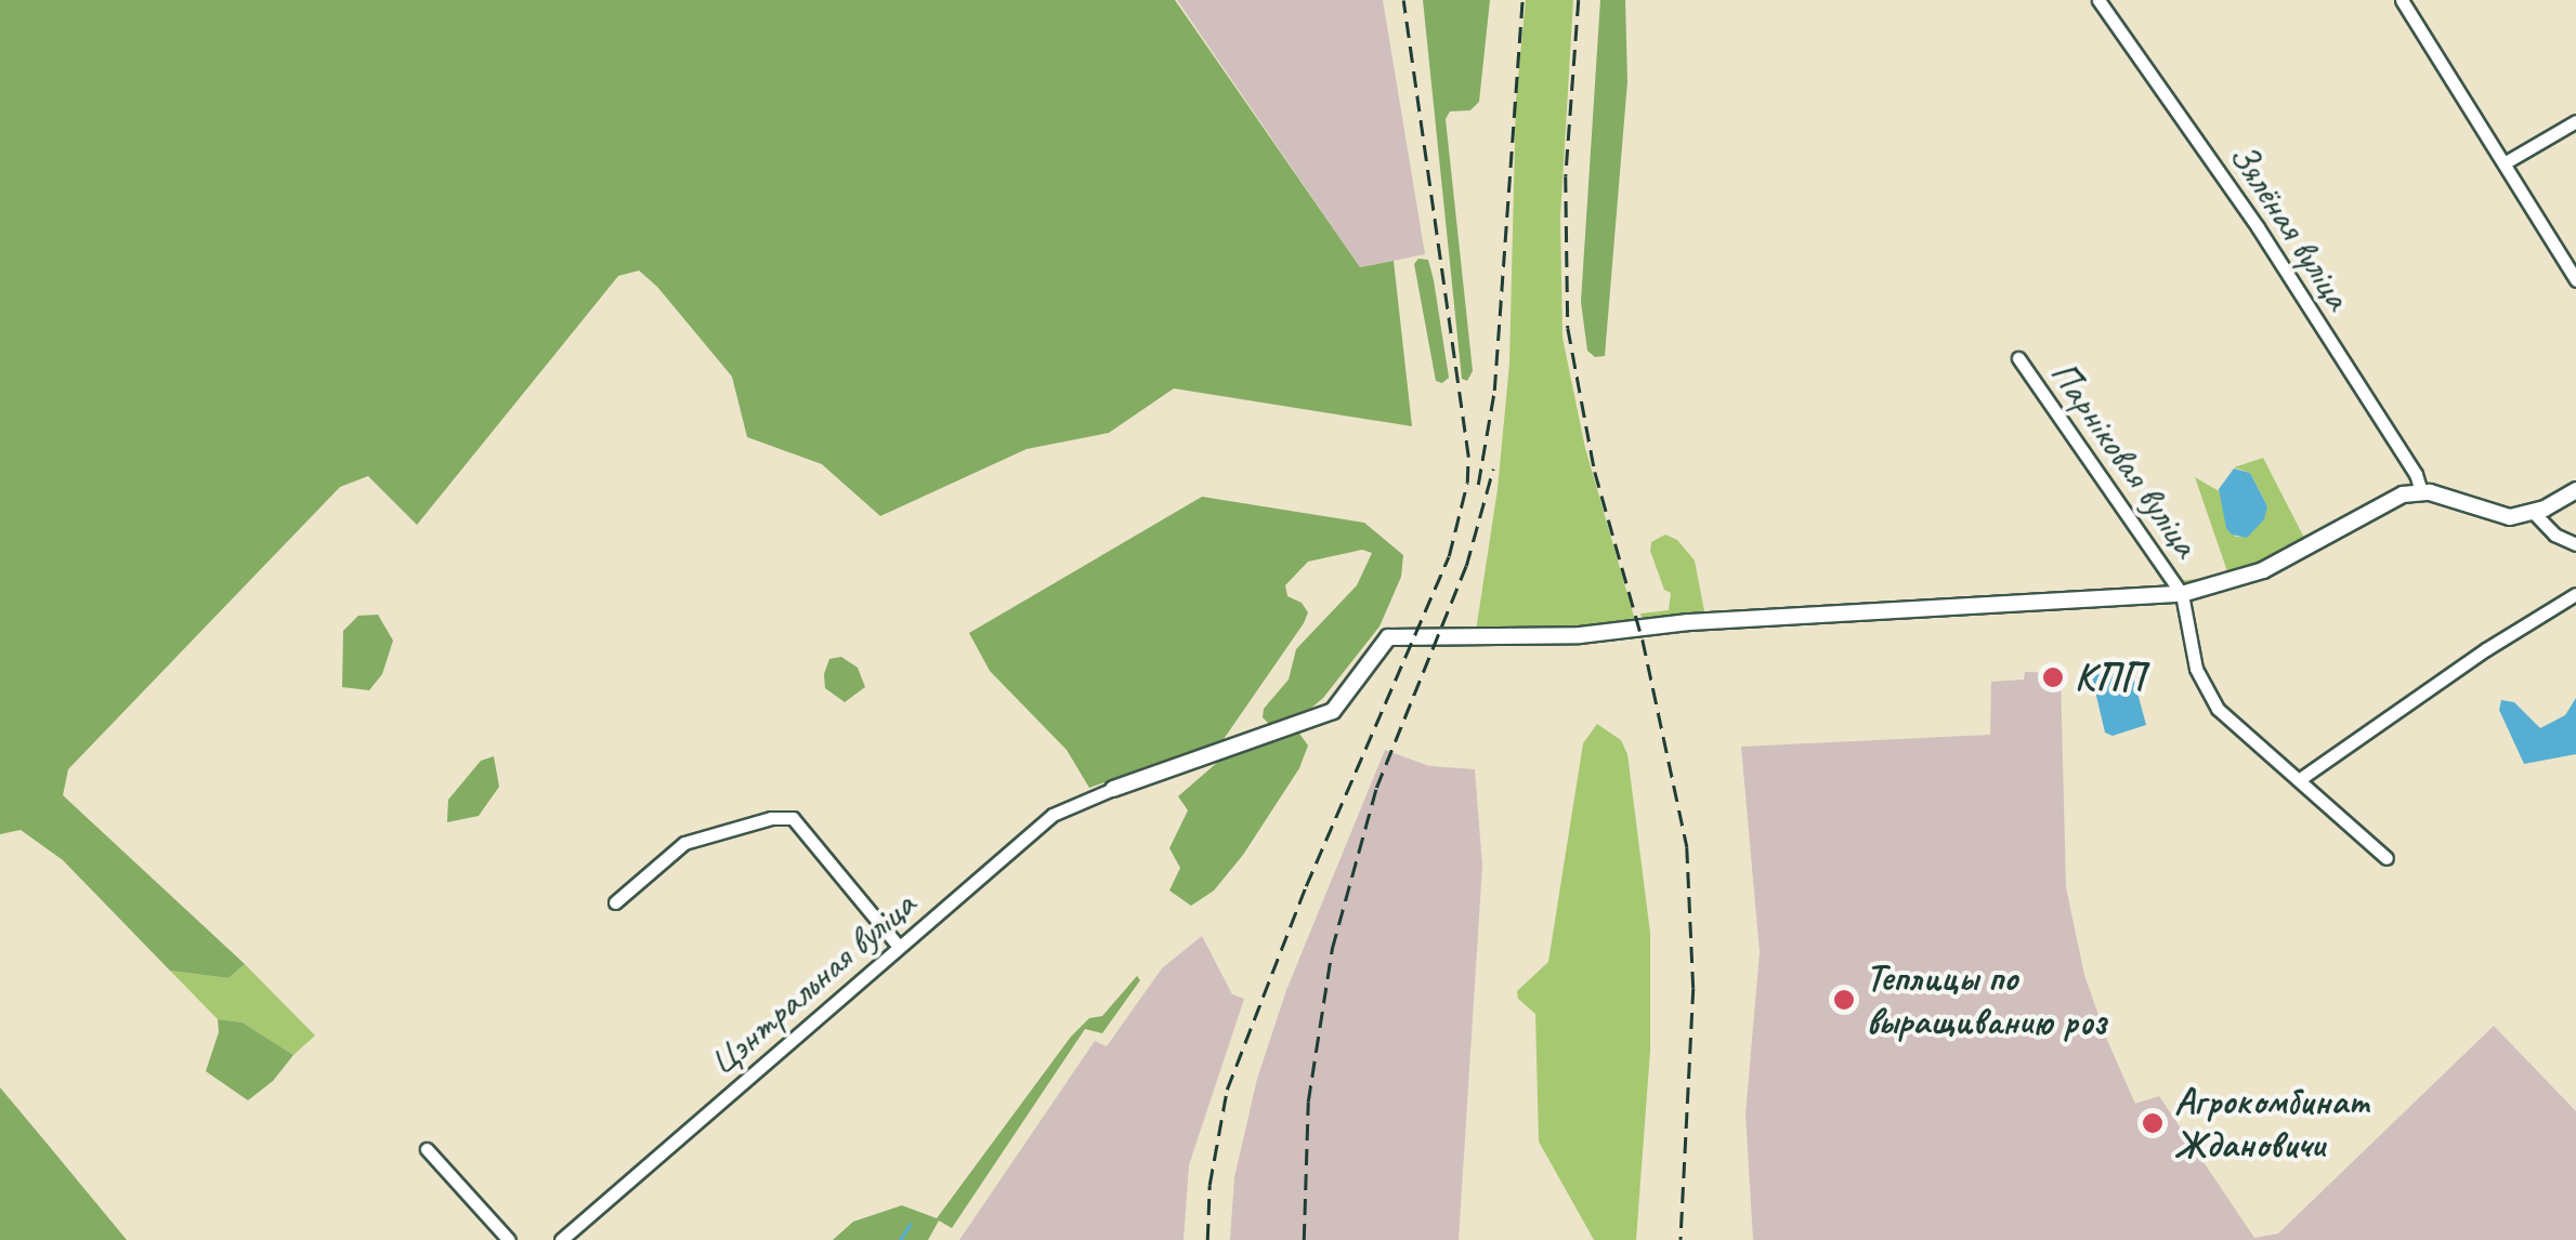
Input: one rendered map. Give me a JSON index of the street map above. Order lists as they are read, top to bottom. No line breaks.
{"streets":{"street":["Зялёная вуліца","Парніковая вуліца","Цэнтральная вуліца"]},"places":["КПП","Теплицы по выращиванию роз","Агрокомбинат Ждановичи"]}
